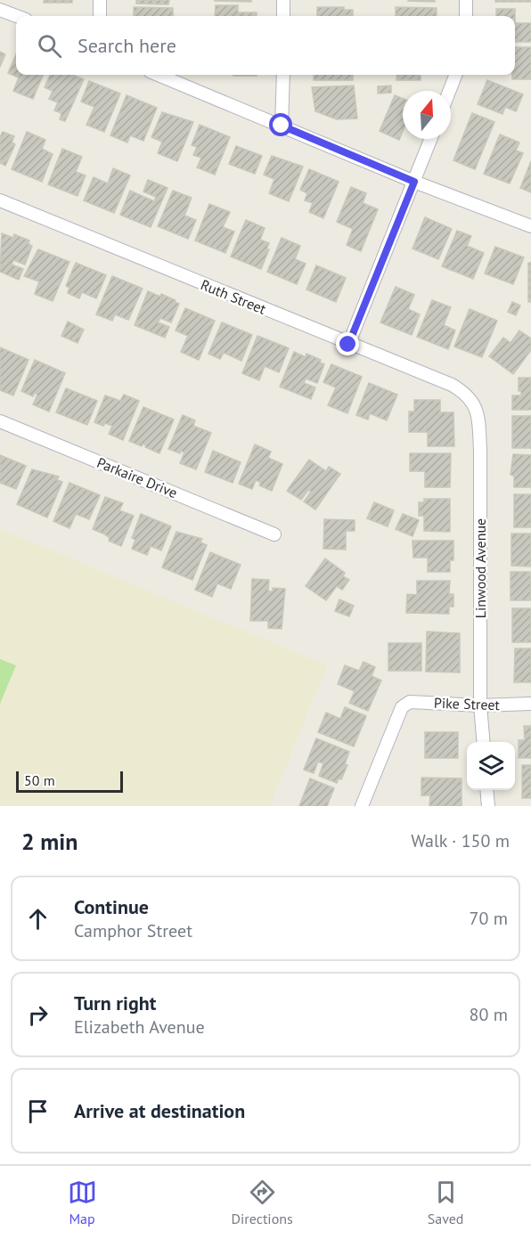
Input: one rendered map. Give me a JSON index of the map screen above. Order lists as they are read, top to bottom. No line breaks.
{"streets":{"street":["Ruth Street","Parkaire Drive","Linwood Avenue","Pike Street"]},"crossings":[["Ruth Street","Linwood Avenue"],["Linwood Avenue","Pike Street"]],"scale_bar":"50 m","north":"top","page":{"search":"Search here","scale":"50 m","heading":["2 min","Walk · 150 m"],"list":[["Continue","Camphor Street","70 m"],["Turn right","Elizabeth Avenue","80 m"],"Arrive at destination"],"nav":["Map","Directions","Saved"]}}
